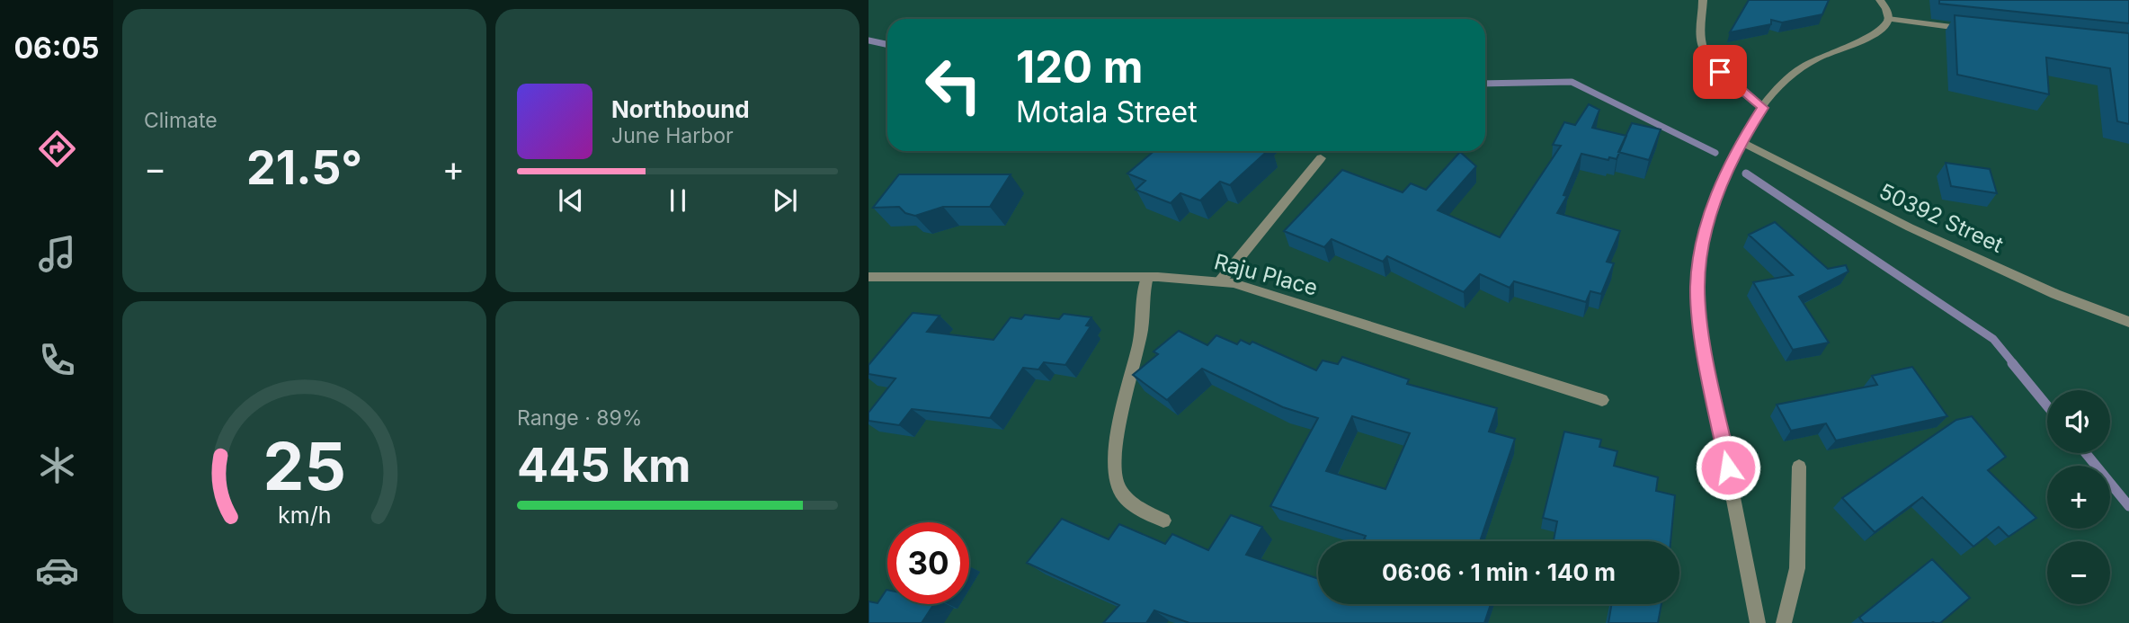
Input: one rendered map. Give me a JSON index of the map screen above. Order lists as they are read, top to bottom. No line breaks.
{"streets":{"street":["50392 Street","Raju Place"]},"page":{"tabs":"06:05","tile":["Climate",["Range · 89%","445 km"]],"turn":["120 m","Motala Street"],"song":["Northbound","June Harbor"],"heat":["−","21.5°","+"],"map_buttons":["+","−"],"limit":"30","trip":"06:06 · 1 min · 140 m","gauge":["25","km/h"]}}
